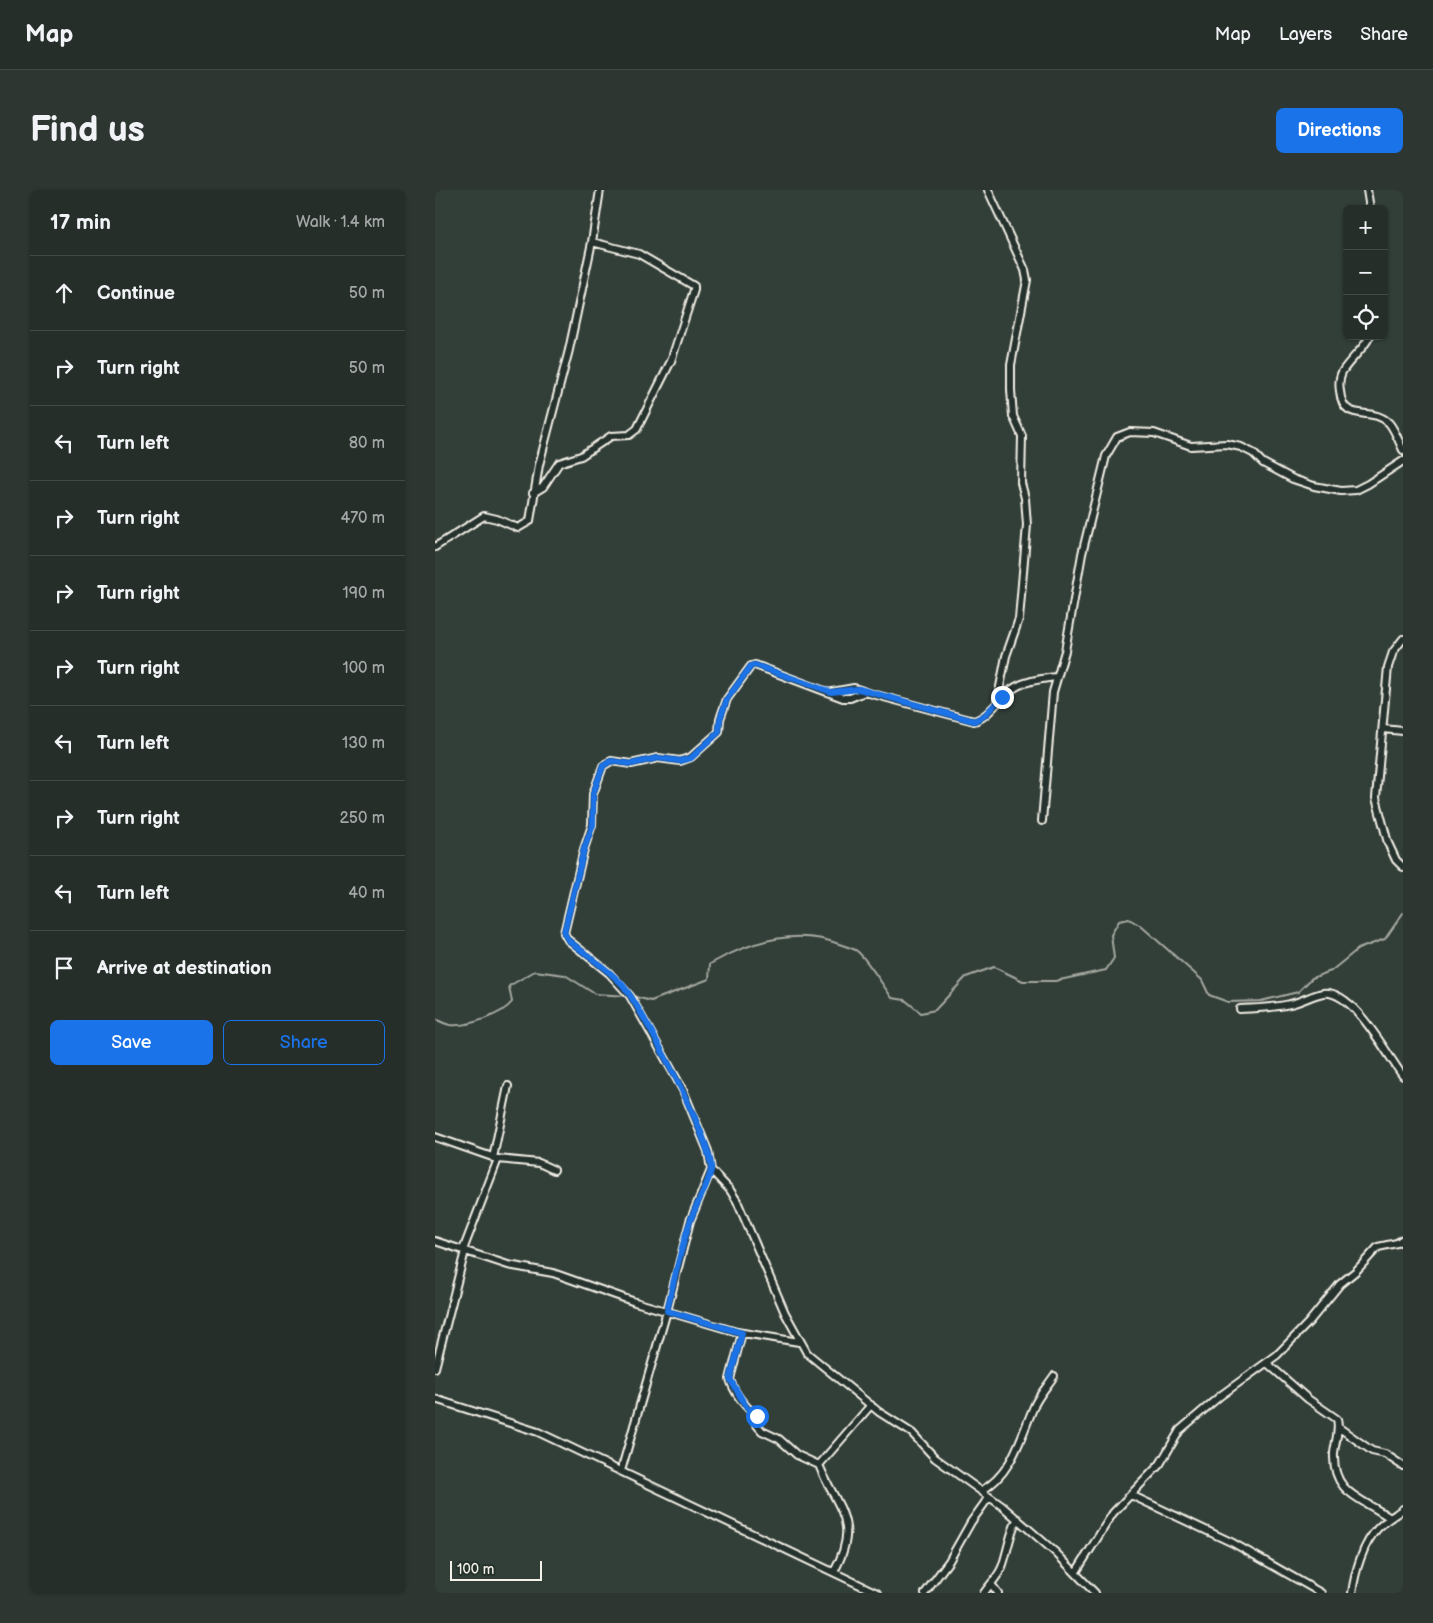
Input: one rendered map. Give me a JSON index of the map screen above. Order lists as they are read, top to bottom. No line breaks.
{"scale_bar":"100 m","page":{"header":"Map","nav":["Map","Layers","Share"],"buttons":["Directions",["Save","Share"]],"title":"Find us","heading":["17 min","Walk · 1.4 km"],"map_buttons":["+","−"],"list":[["Continue","50 m"],["Turn right","50 m"],["Turn left","80 m"],["Turn right","470 m"],["Turn right","190 m"],["Turn right","100 m"],["Turn left","130 m"],["Turn right","250 m"],["Turn left","40 m"],"Arrive at destination"],"scale":"100 m"}}
